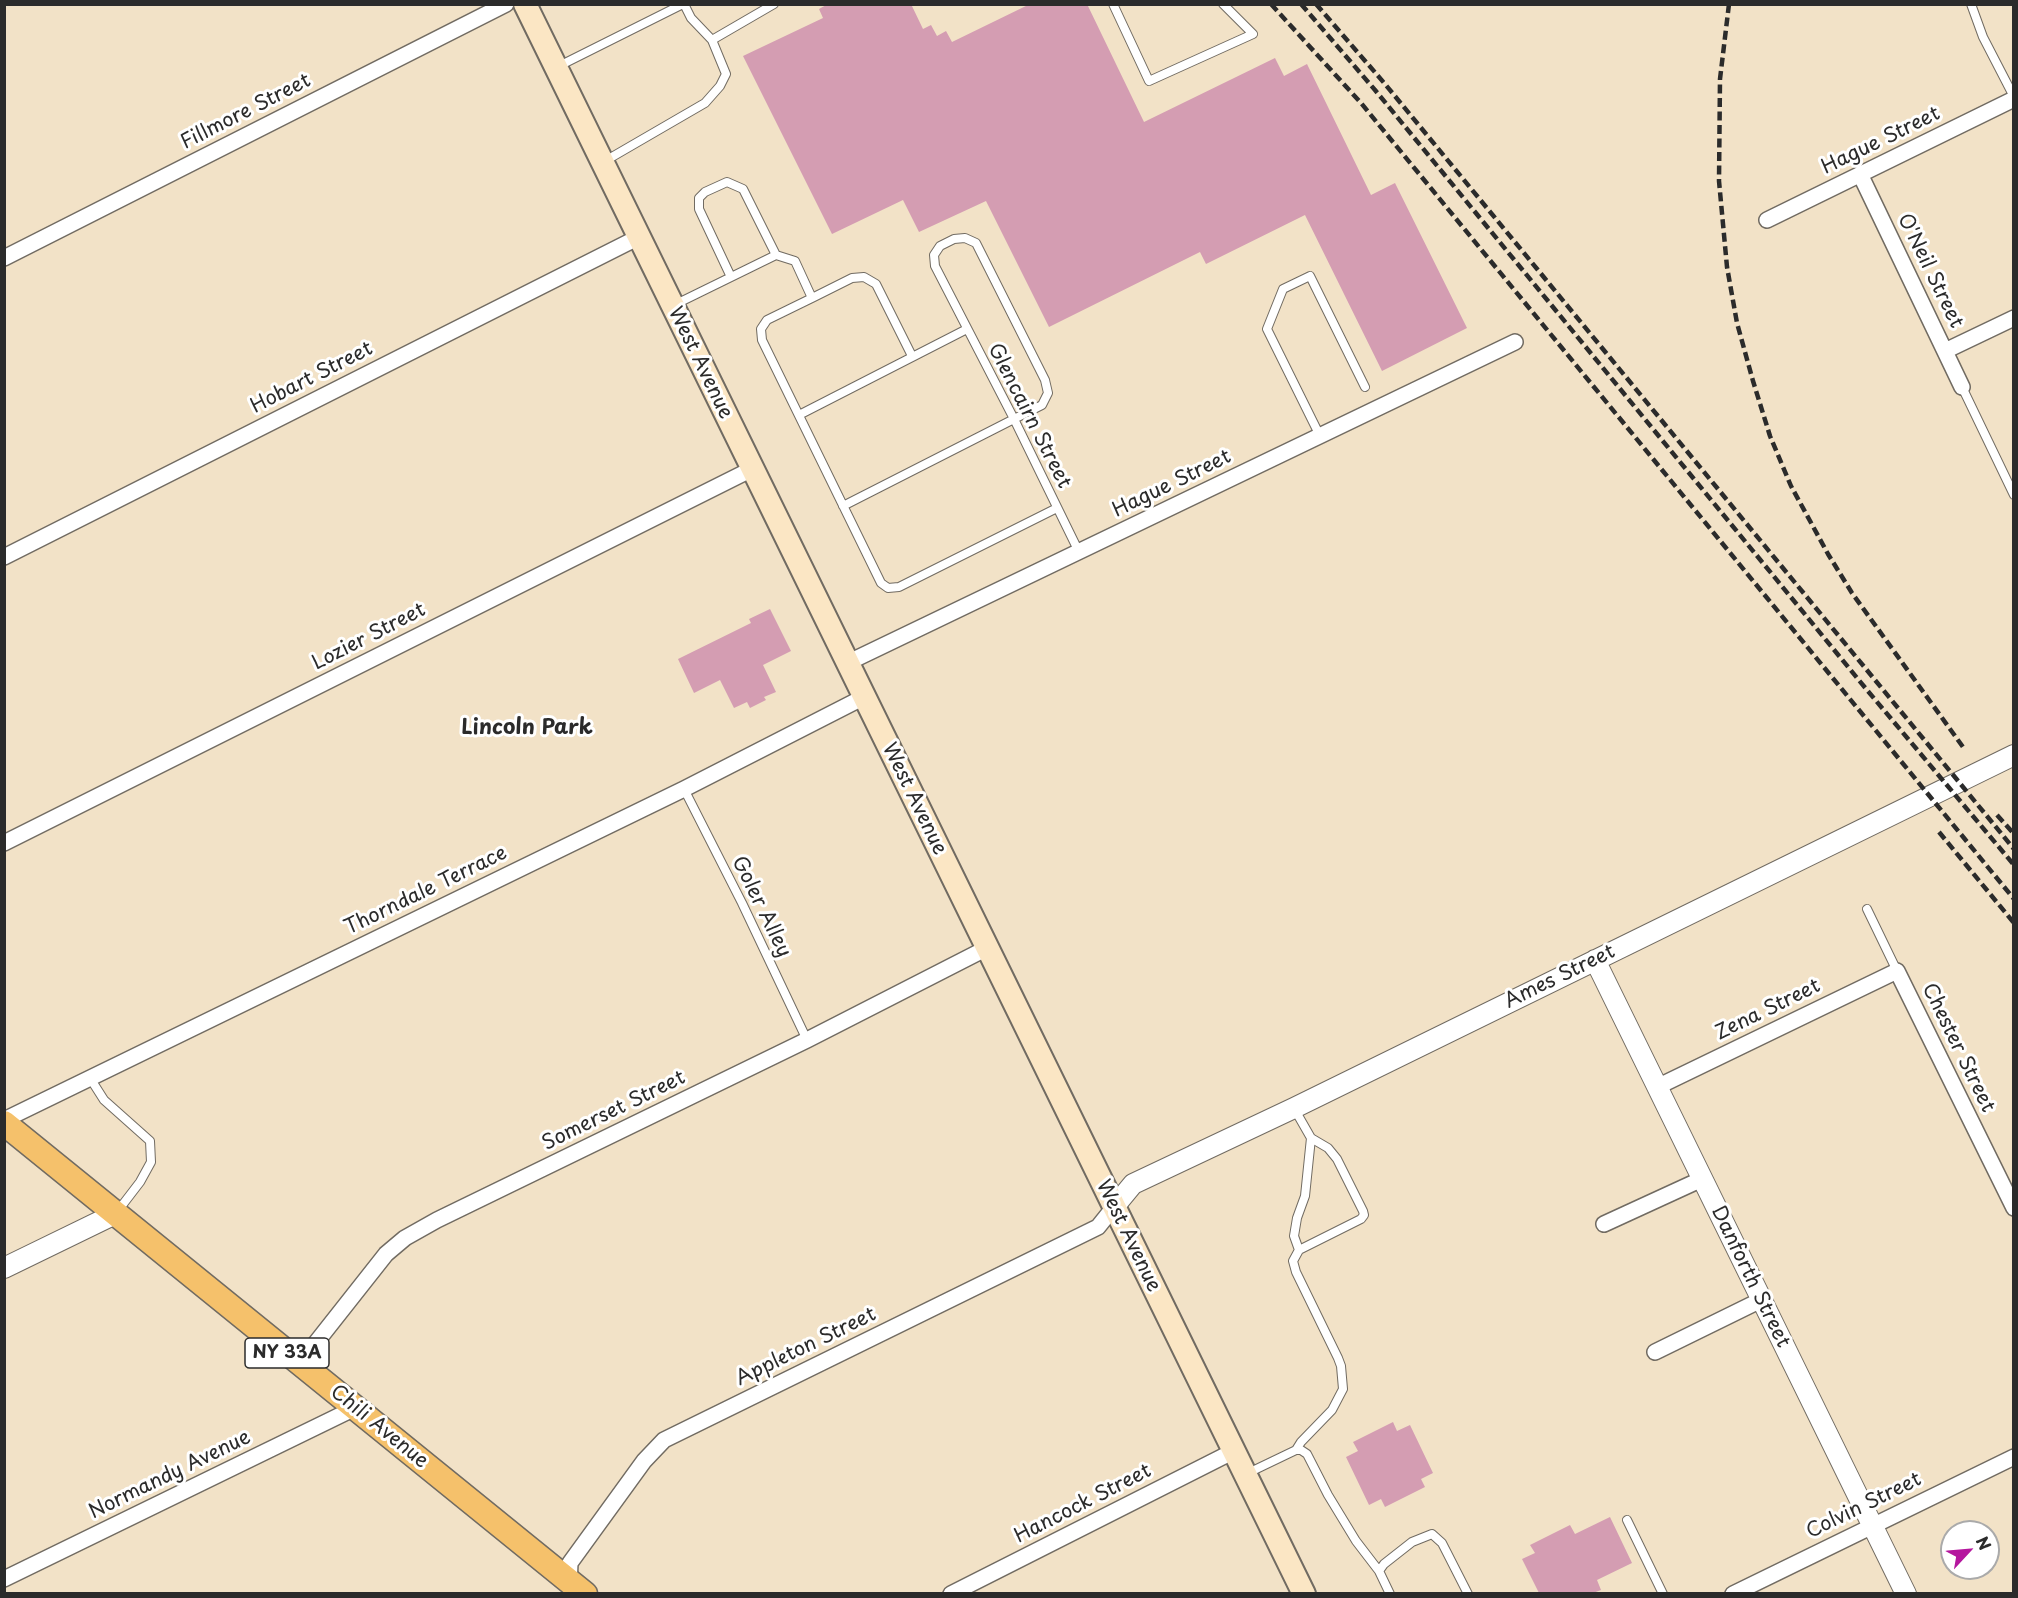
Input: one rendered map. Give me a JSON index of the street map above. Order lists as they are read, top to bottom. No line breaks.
{"streets":{"main road":["West Avenue","NY 33A","Chili Avenue"],"street":["Fillmore Street","Hague Street","O'Neil Street","Hobart Street","Lozier Street","Thorndale Terrace","Ames Street","Zena Street","Chester Street","Somerset Street","Danforth Street","Appleton Street","Normandy Avenue","Hancock Street","Colvin Street"],"lane":["Glencairn Street","Goler Alley"]},"crossings":[["Hague Street","O'Neil Street"],["Hague Street","West Avenue"],["Hague Street","Glencairn Street"],["West Avenue","Hobart Street"],["West Avenue","Lozier Street"],["West Avenue","Thorndale Terrace"],["West Avenue","Ames Street"],["West Avenue","Somerset Street"],["West Avenue","Appleton Street"],["West Avenue","Hancock Street"],["Thorndale Terrace","Goler Alley"],["Thorndale Terrace","Chili Avenue"],["Goler Alley","Somerset Street"],["Ames Street","Danforth Street"],["Ames Street","Appleton Street"],["Zena Street","Chester Street"],["Zena Street","Danforth Street"],["Somerset Street","Chili Avenue"],["Danforth Street","Colvin Street"],["Appleton Street","Chili Avenue"],["Chili Avenue","Normandy Avenue"]],"districts":["Lincoln Park"],"north":"top right"}
